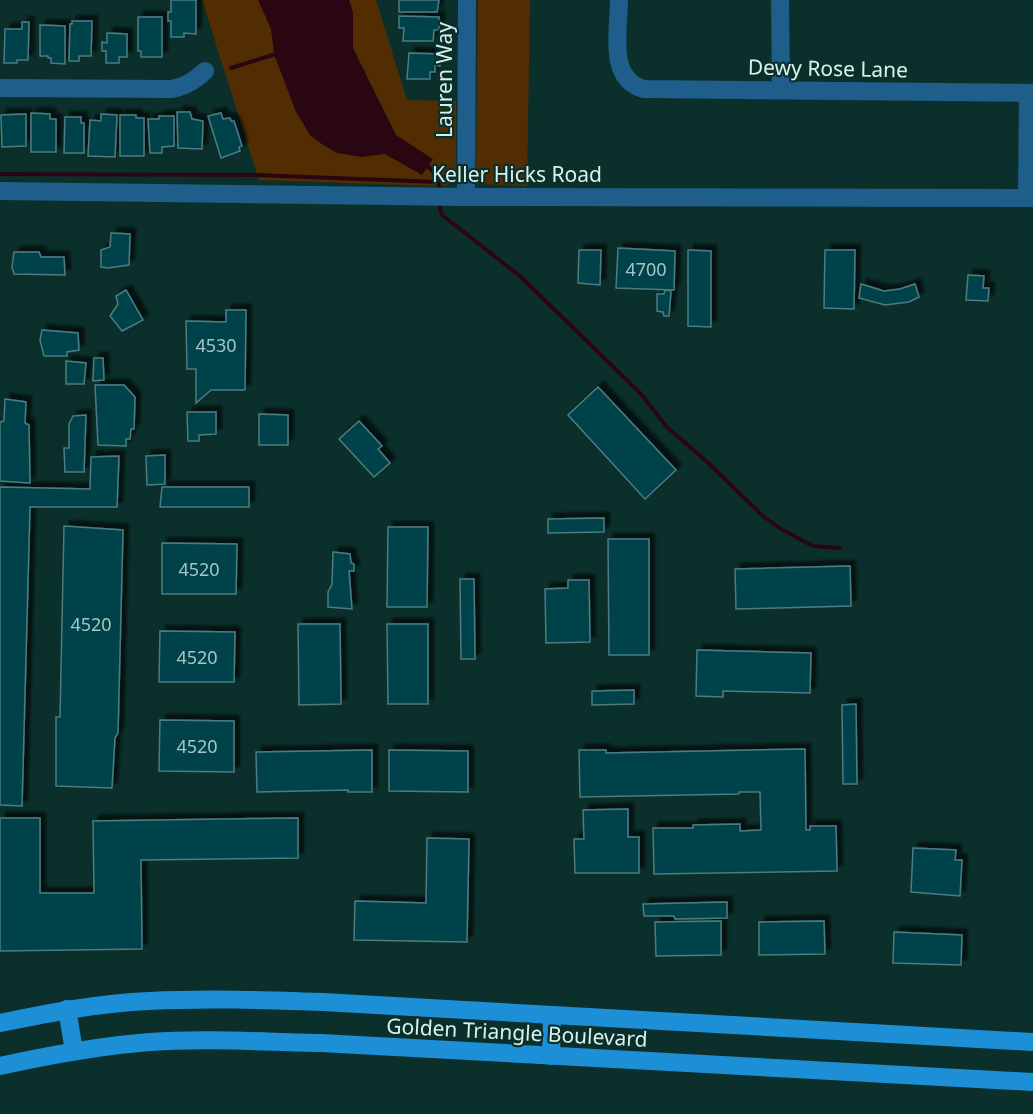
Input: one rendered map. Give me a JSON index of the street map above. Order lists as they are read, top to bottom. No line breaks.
{"streets":{"main road":["Golden Triangle Boulevard"],"street":["Dewy Rose Lane","Lauren Way","Keller Hicks Road"]},"crossings":[["Lauren Way","Keller Hicks Road"]],"house_numbers":["4700","4530","4520","4520","4520","4520"]}
